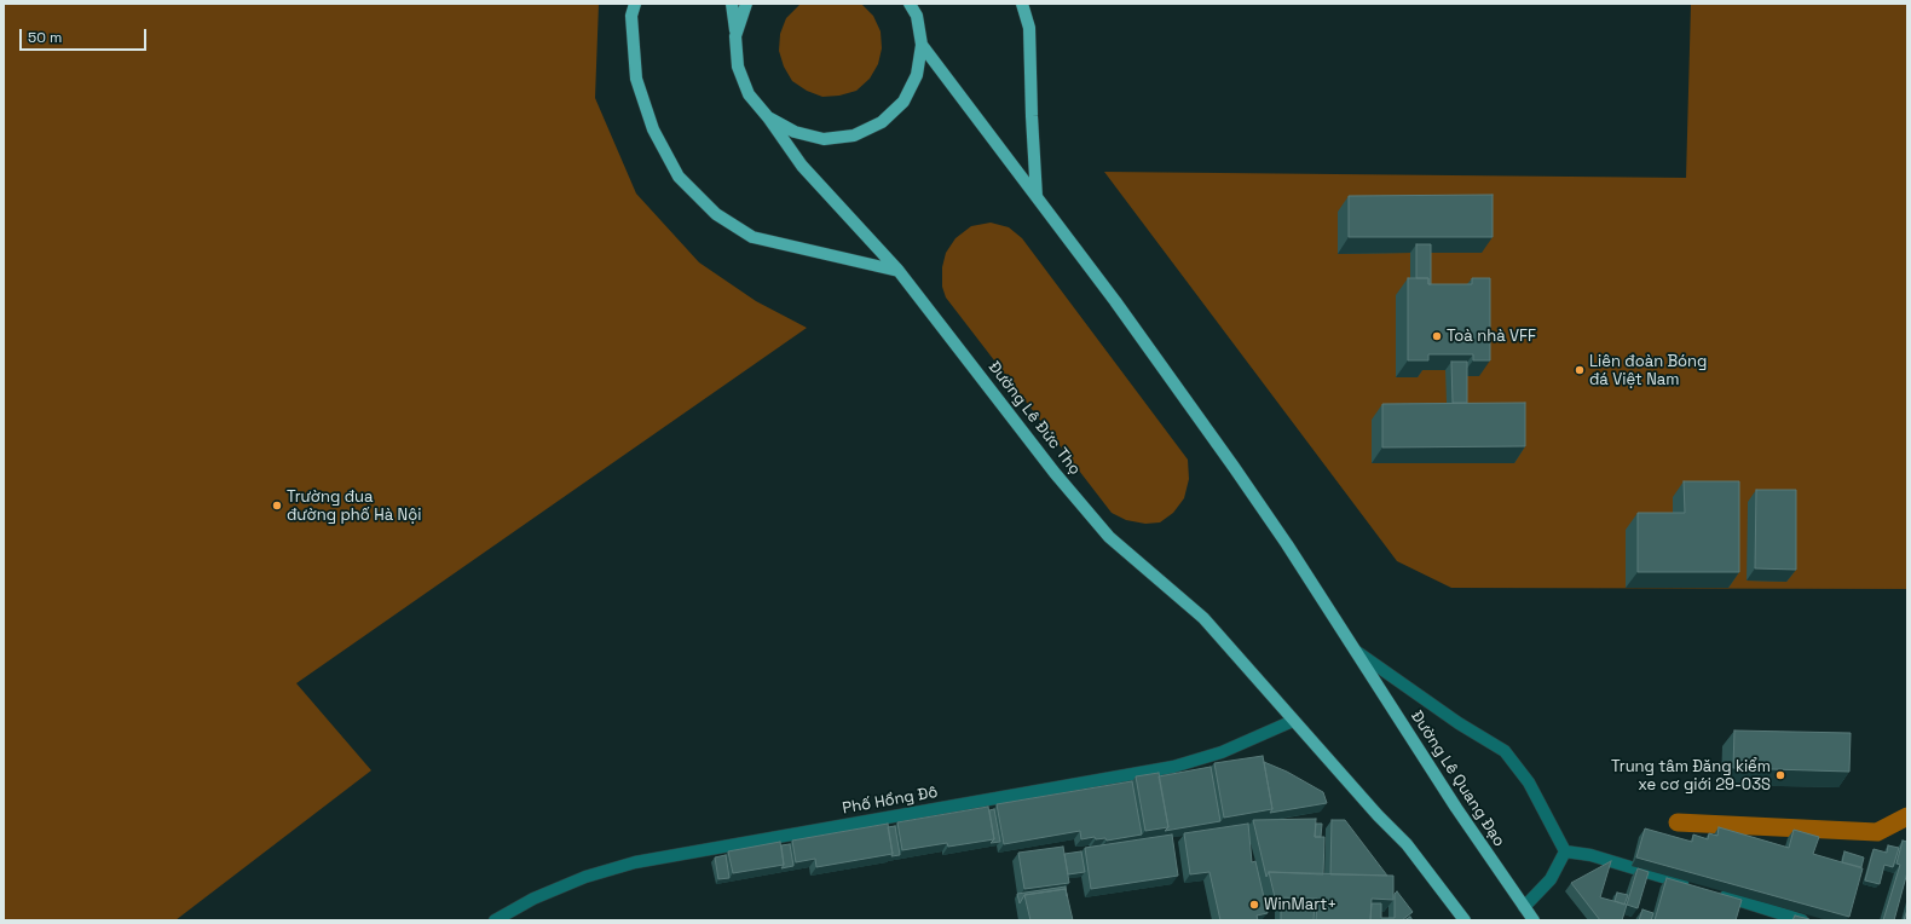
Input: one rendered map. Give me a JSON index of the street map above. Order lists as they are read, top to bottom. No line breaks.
{"streets":{"main road":["Đường Lê Đức Thọ","Đường Lê Quang Đạo"],"street":["Phố Hồng Đô"]},"crossings":[["Đường Lê Đức Thọ","Phố Hồng Đô"]],"places":["Toà nhà VFF","Liên đoàn Bóng đá Việt Nam","Trường đua đường phố Hà Nội","Trung tâm Đăng kiểm xe cơ giới 29-03S","WinMart+"],"scale_bar":"50 m"}
